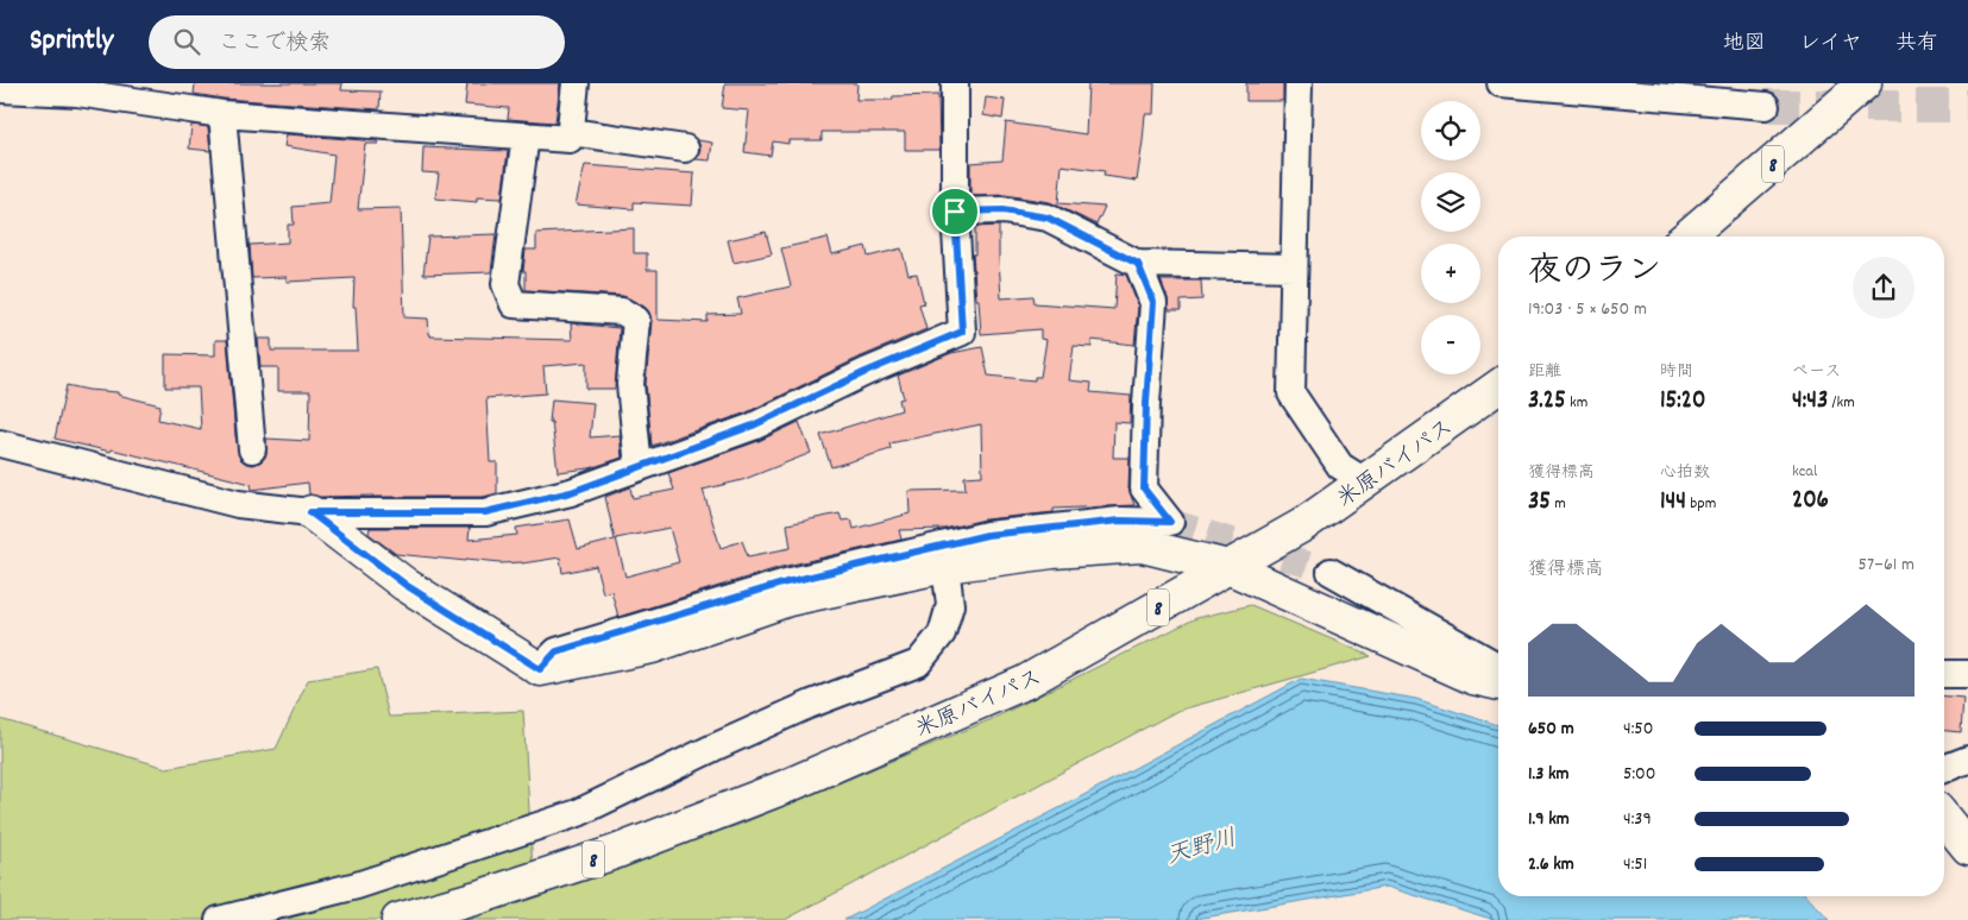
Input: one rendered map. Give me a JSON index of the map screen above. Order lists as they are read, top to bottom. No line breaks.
{"streets":{"main road":["8","米原バイパス"]},"water":["天野川"],"page":{"header":"Sprintly","search":"ここで検索","nav":["地図","レイヤ","共有"],"map_buttons":["+","−"],"heading":["夜のラン","19:03 · 5 × 650 m"],"stats":[["距離","3.25 km"],["時間","15:20"],["ペース","4:43 /km"],["獲得標高","35 m"],["心拍数","144 bpm"],["kcal","206"]],"chart":["獲得標高","57–61 m"],"list":[{"name":"650 m","note":"4:50"},{"name":"1.3 km","note":"5:00"},{"name":"1.9 km","note":"4:39"},{"name":"2.6 km","note":"4:51"}]}}
